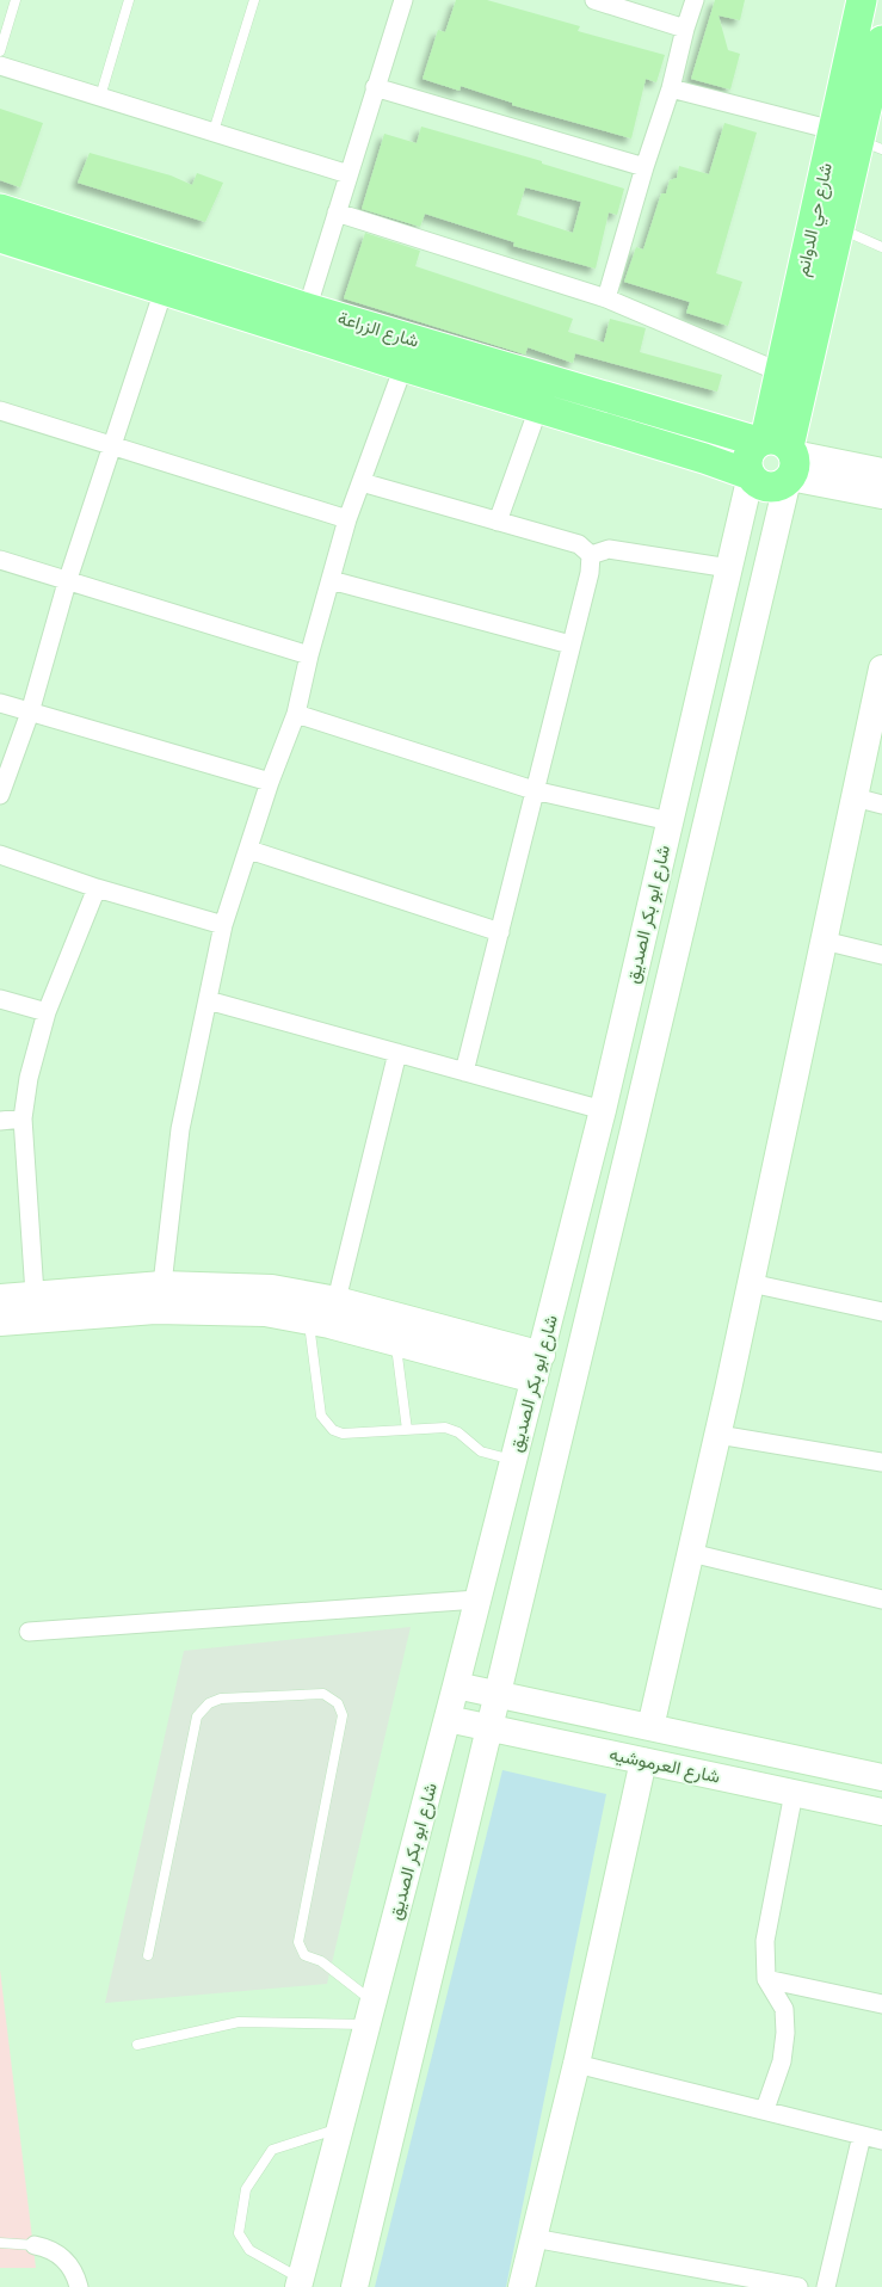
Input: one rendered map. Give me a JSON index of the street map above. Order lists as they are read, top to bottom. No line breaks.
{"streets":{"main road":["شارع حي الدوانم","شارع الزراعة","شارع ابو بكر الصديق","شارع العرموشيه"]},"crossings":[["شارع حي الدوانم","شارع الزراعة"],["شارع حي الدوانم","شارع ابو بكر الصديق"],["شارع الزراعة","شارع ابو بكر الصديق"],["شارع ابو بكر الصديق","شارع العرموشيه"]]}
